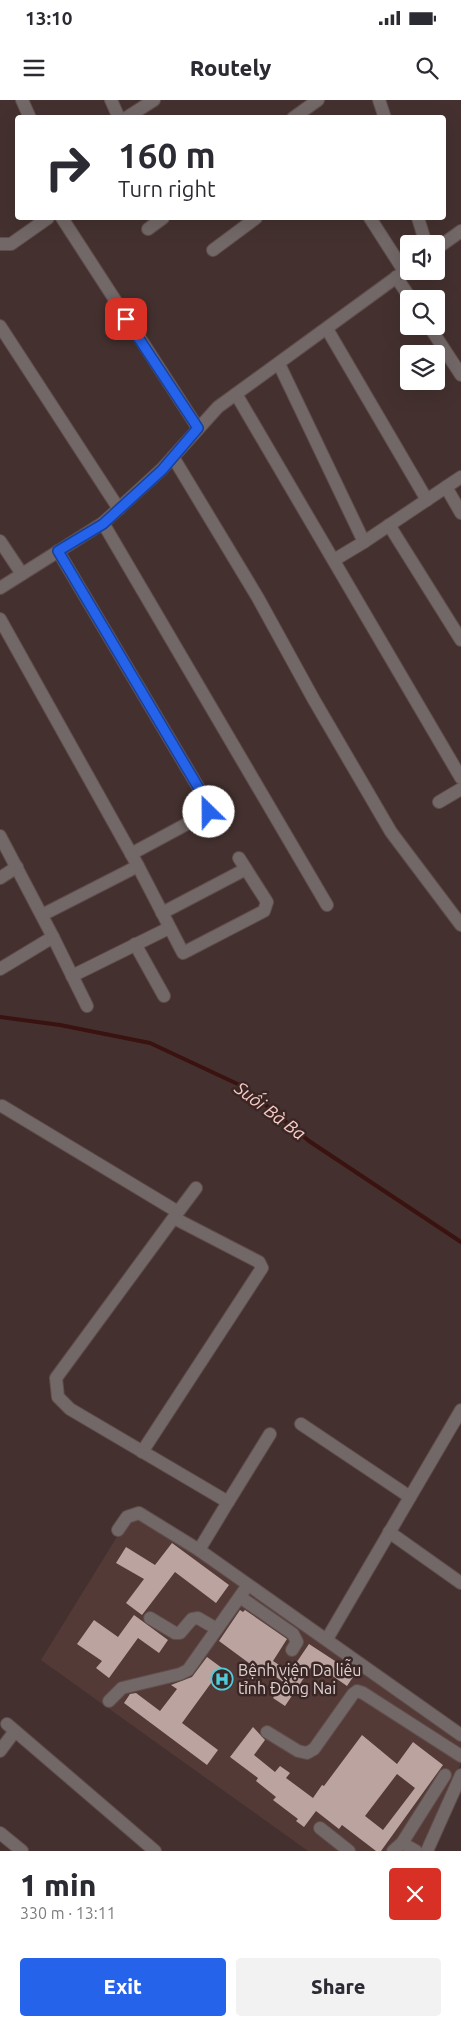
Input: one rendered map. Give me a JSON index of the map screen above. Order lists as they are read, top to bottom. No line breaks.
{"water":["Suối Bà Ba"],"places":{"hospital":["Bệnh viện Da liễu tỉnh Đồng Nai"]},"page":{"status":"13:10","header":"Routely","turn":["160 m","Turn right"],"heading":["1 min","330 m · 13:11"],"buttons":["Exit","Share"]}}
